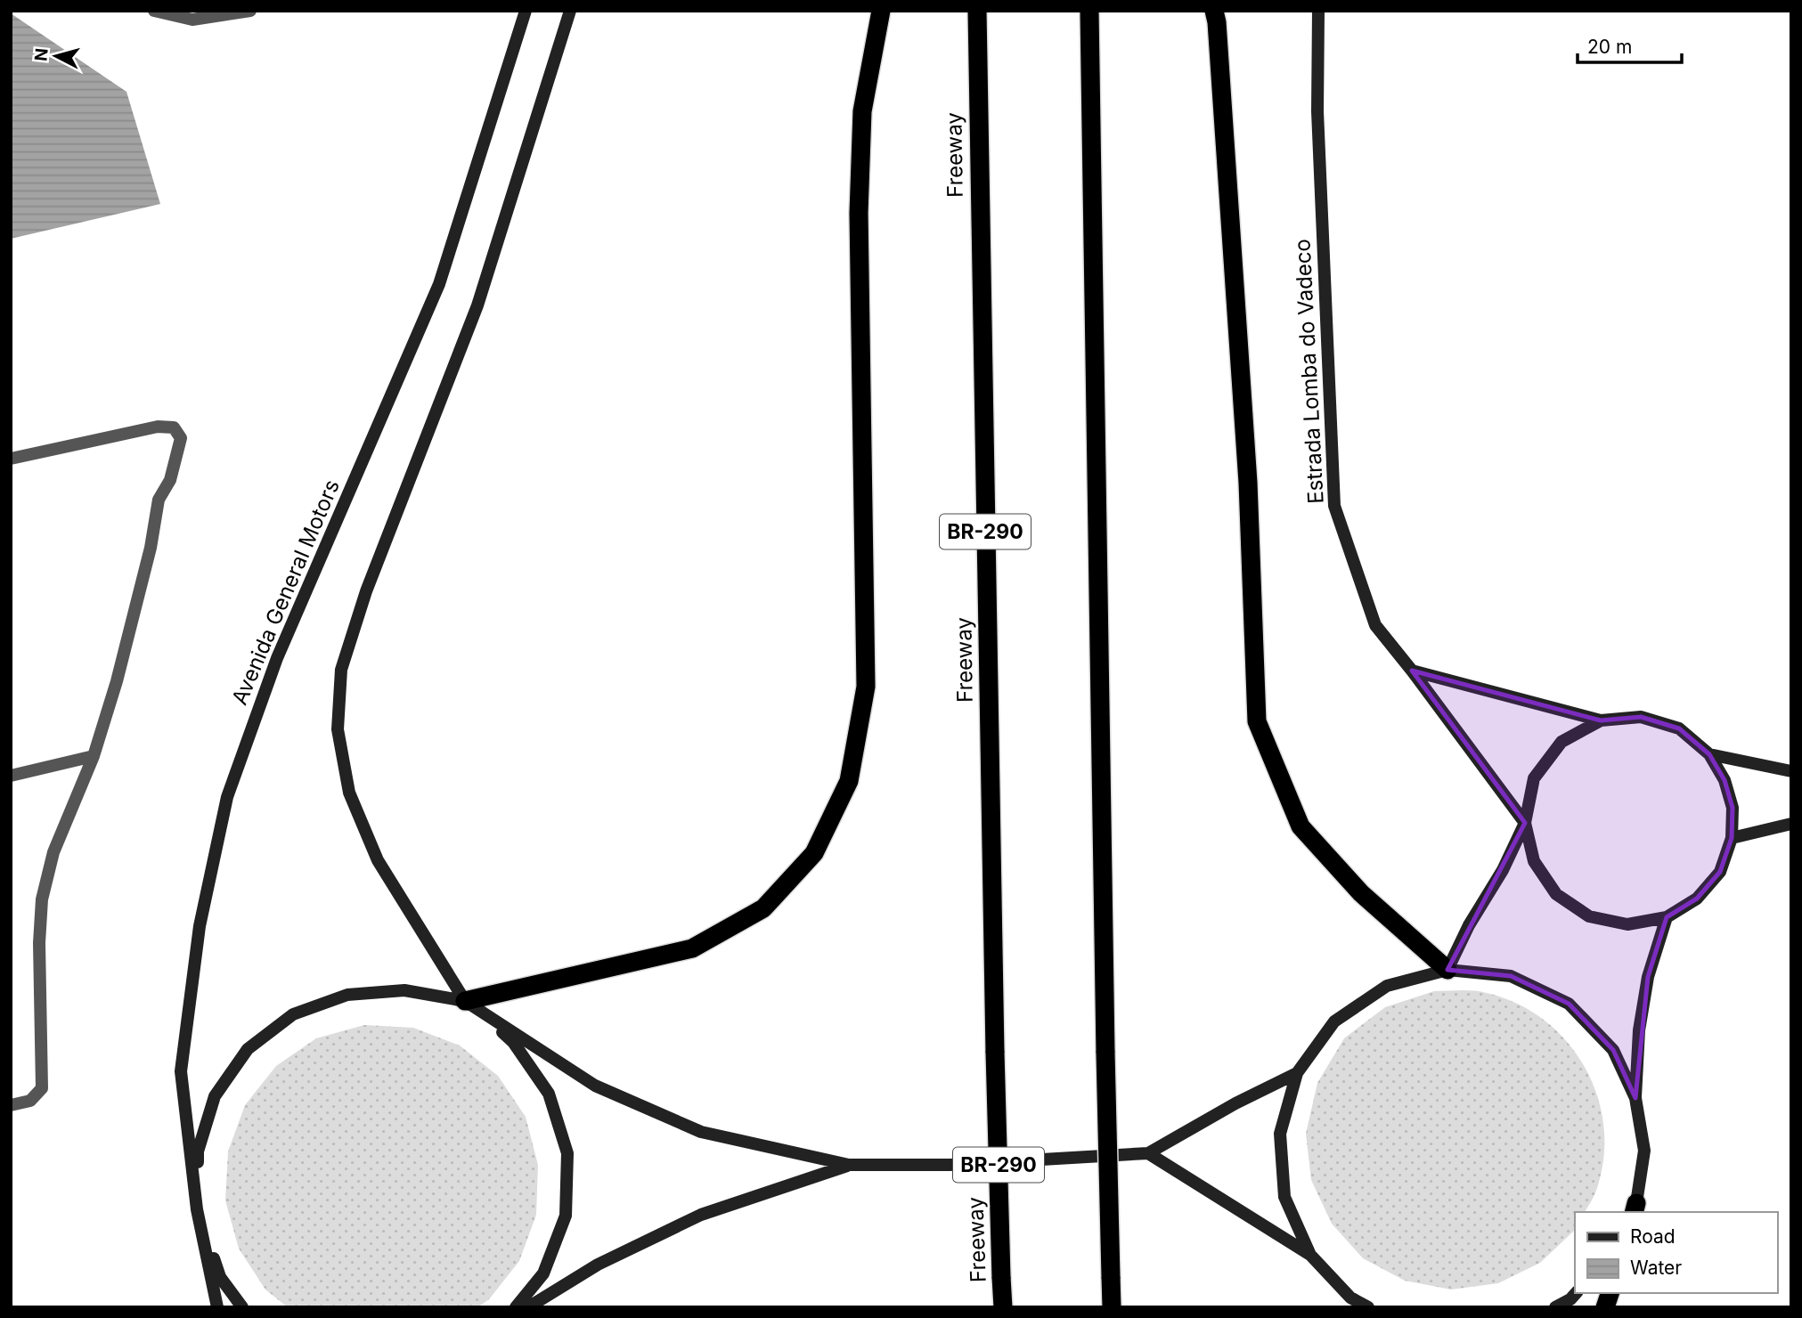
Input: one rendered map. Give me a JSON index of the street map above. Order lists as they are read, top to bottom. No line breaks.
{"streets":{"highway":["Freeway","BR-290"],"street":["Estrada Lomba do Vadeco","Avenida General Motors"]},"legend":["Road","Water"],"scale_bar":"20 m","north":"left"}
